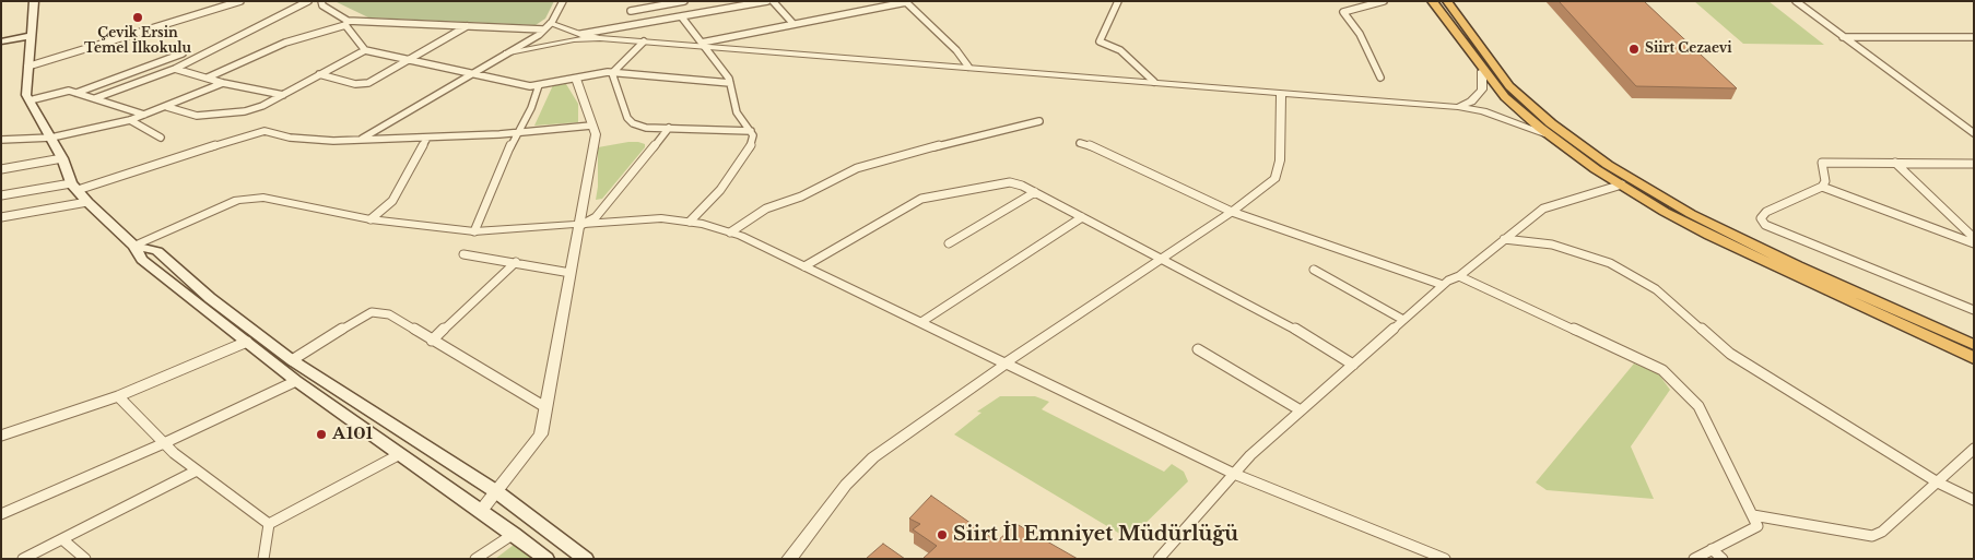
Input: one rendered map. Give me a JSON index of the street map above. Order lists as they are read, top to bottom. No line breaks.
{"places":["Çevik Ersin Temel İlkokulu","Siirt Cezaevi","A101","Siirt İl Emniyet Müdürlüğü"]}
